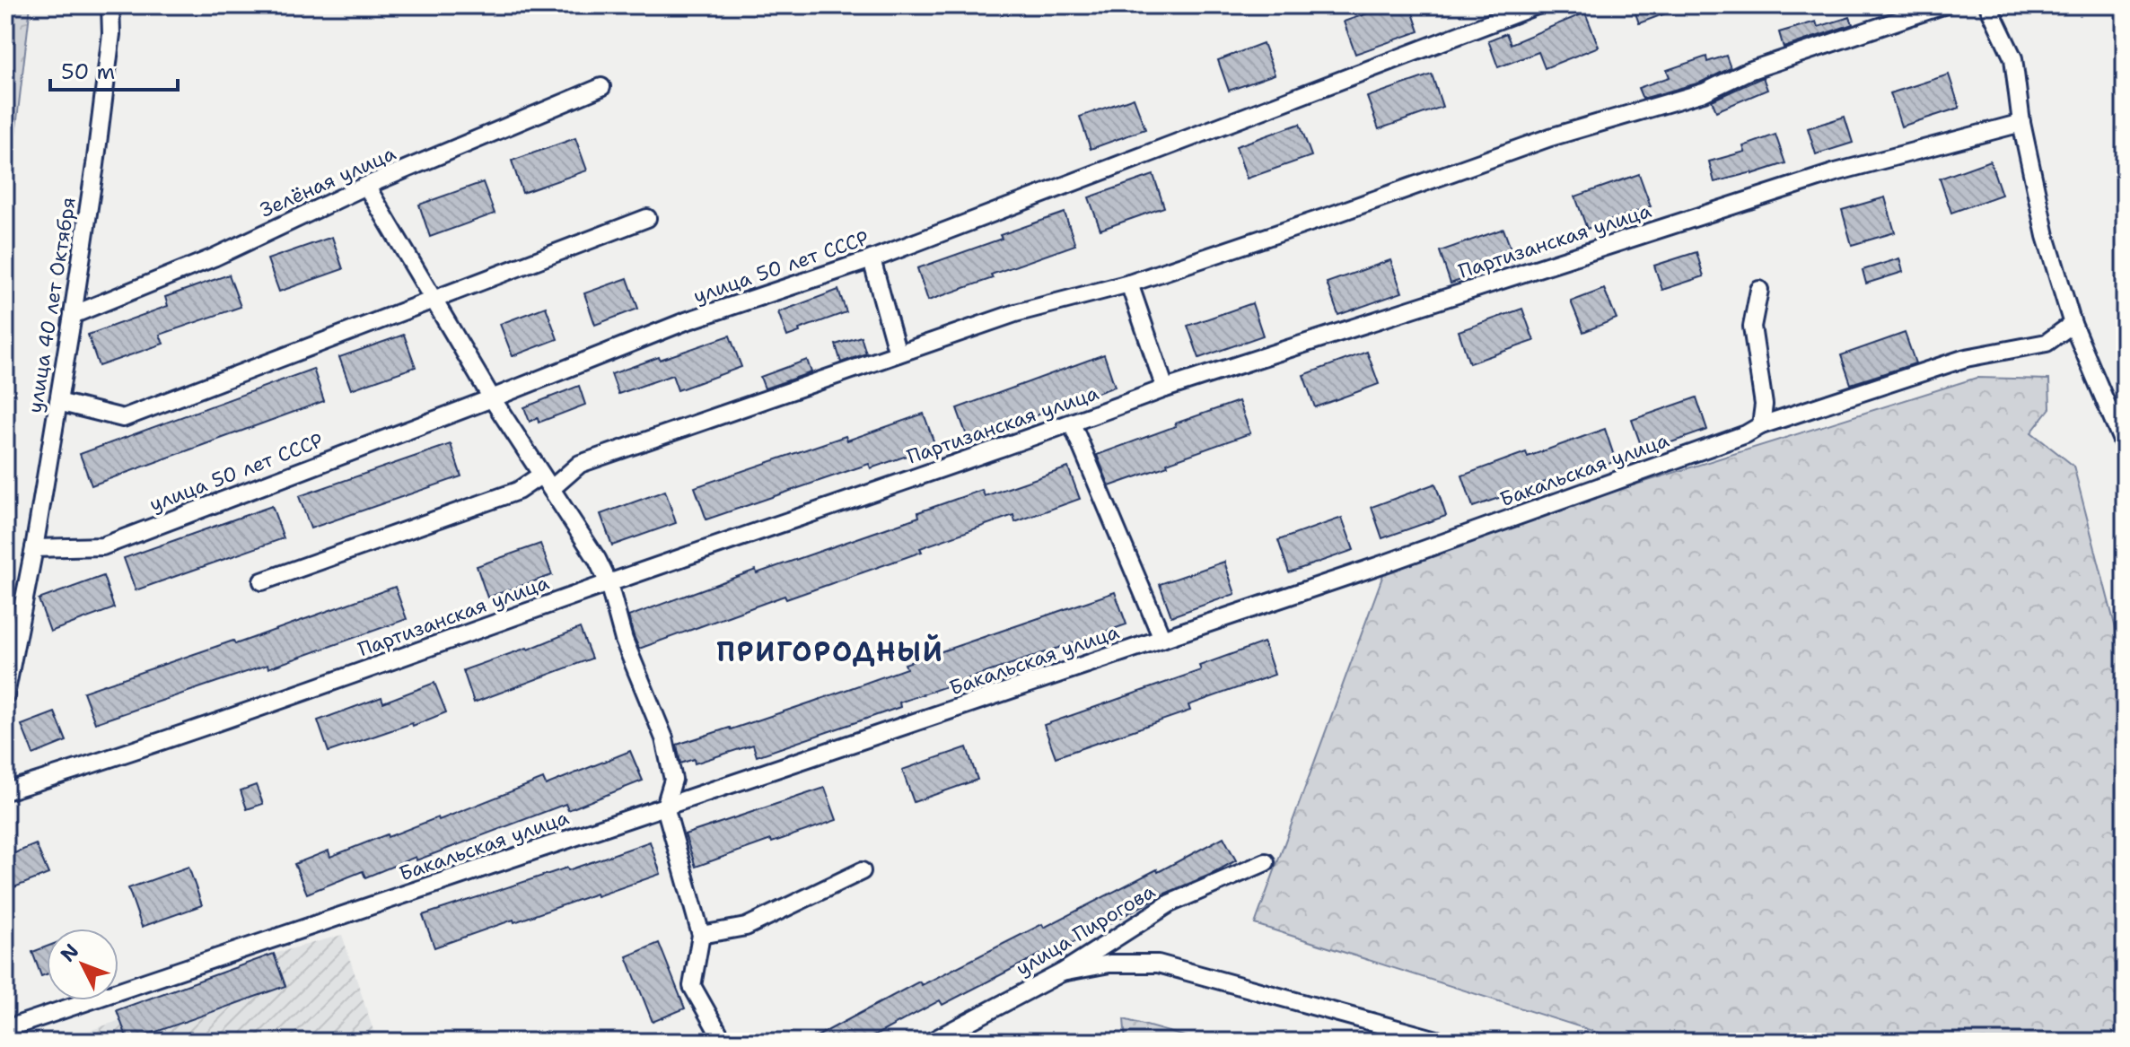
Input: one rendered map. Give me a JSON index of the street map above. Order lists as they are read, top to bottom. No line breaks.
{"streets":{"street":["Зелёная улица","Партизанская улица","улица 50 лет СССР","улица 40 лет Октября","Бакальская улица","улица Пирогова"]},"crossings":[["Зелёная улица","улица 40 лет Октября"],["улица 50 лет СССР","улица 40 лет Октября"]],"districts":["ПРИГОРОДНЫЙ"],"scale_bar":"50 m","north":"top left"}
